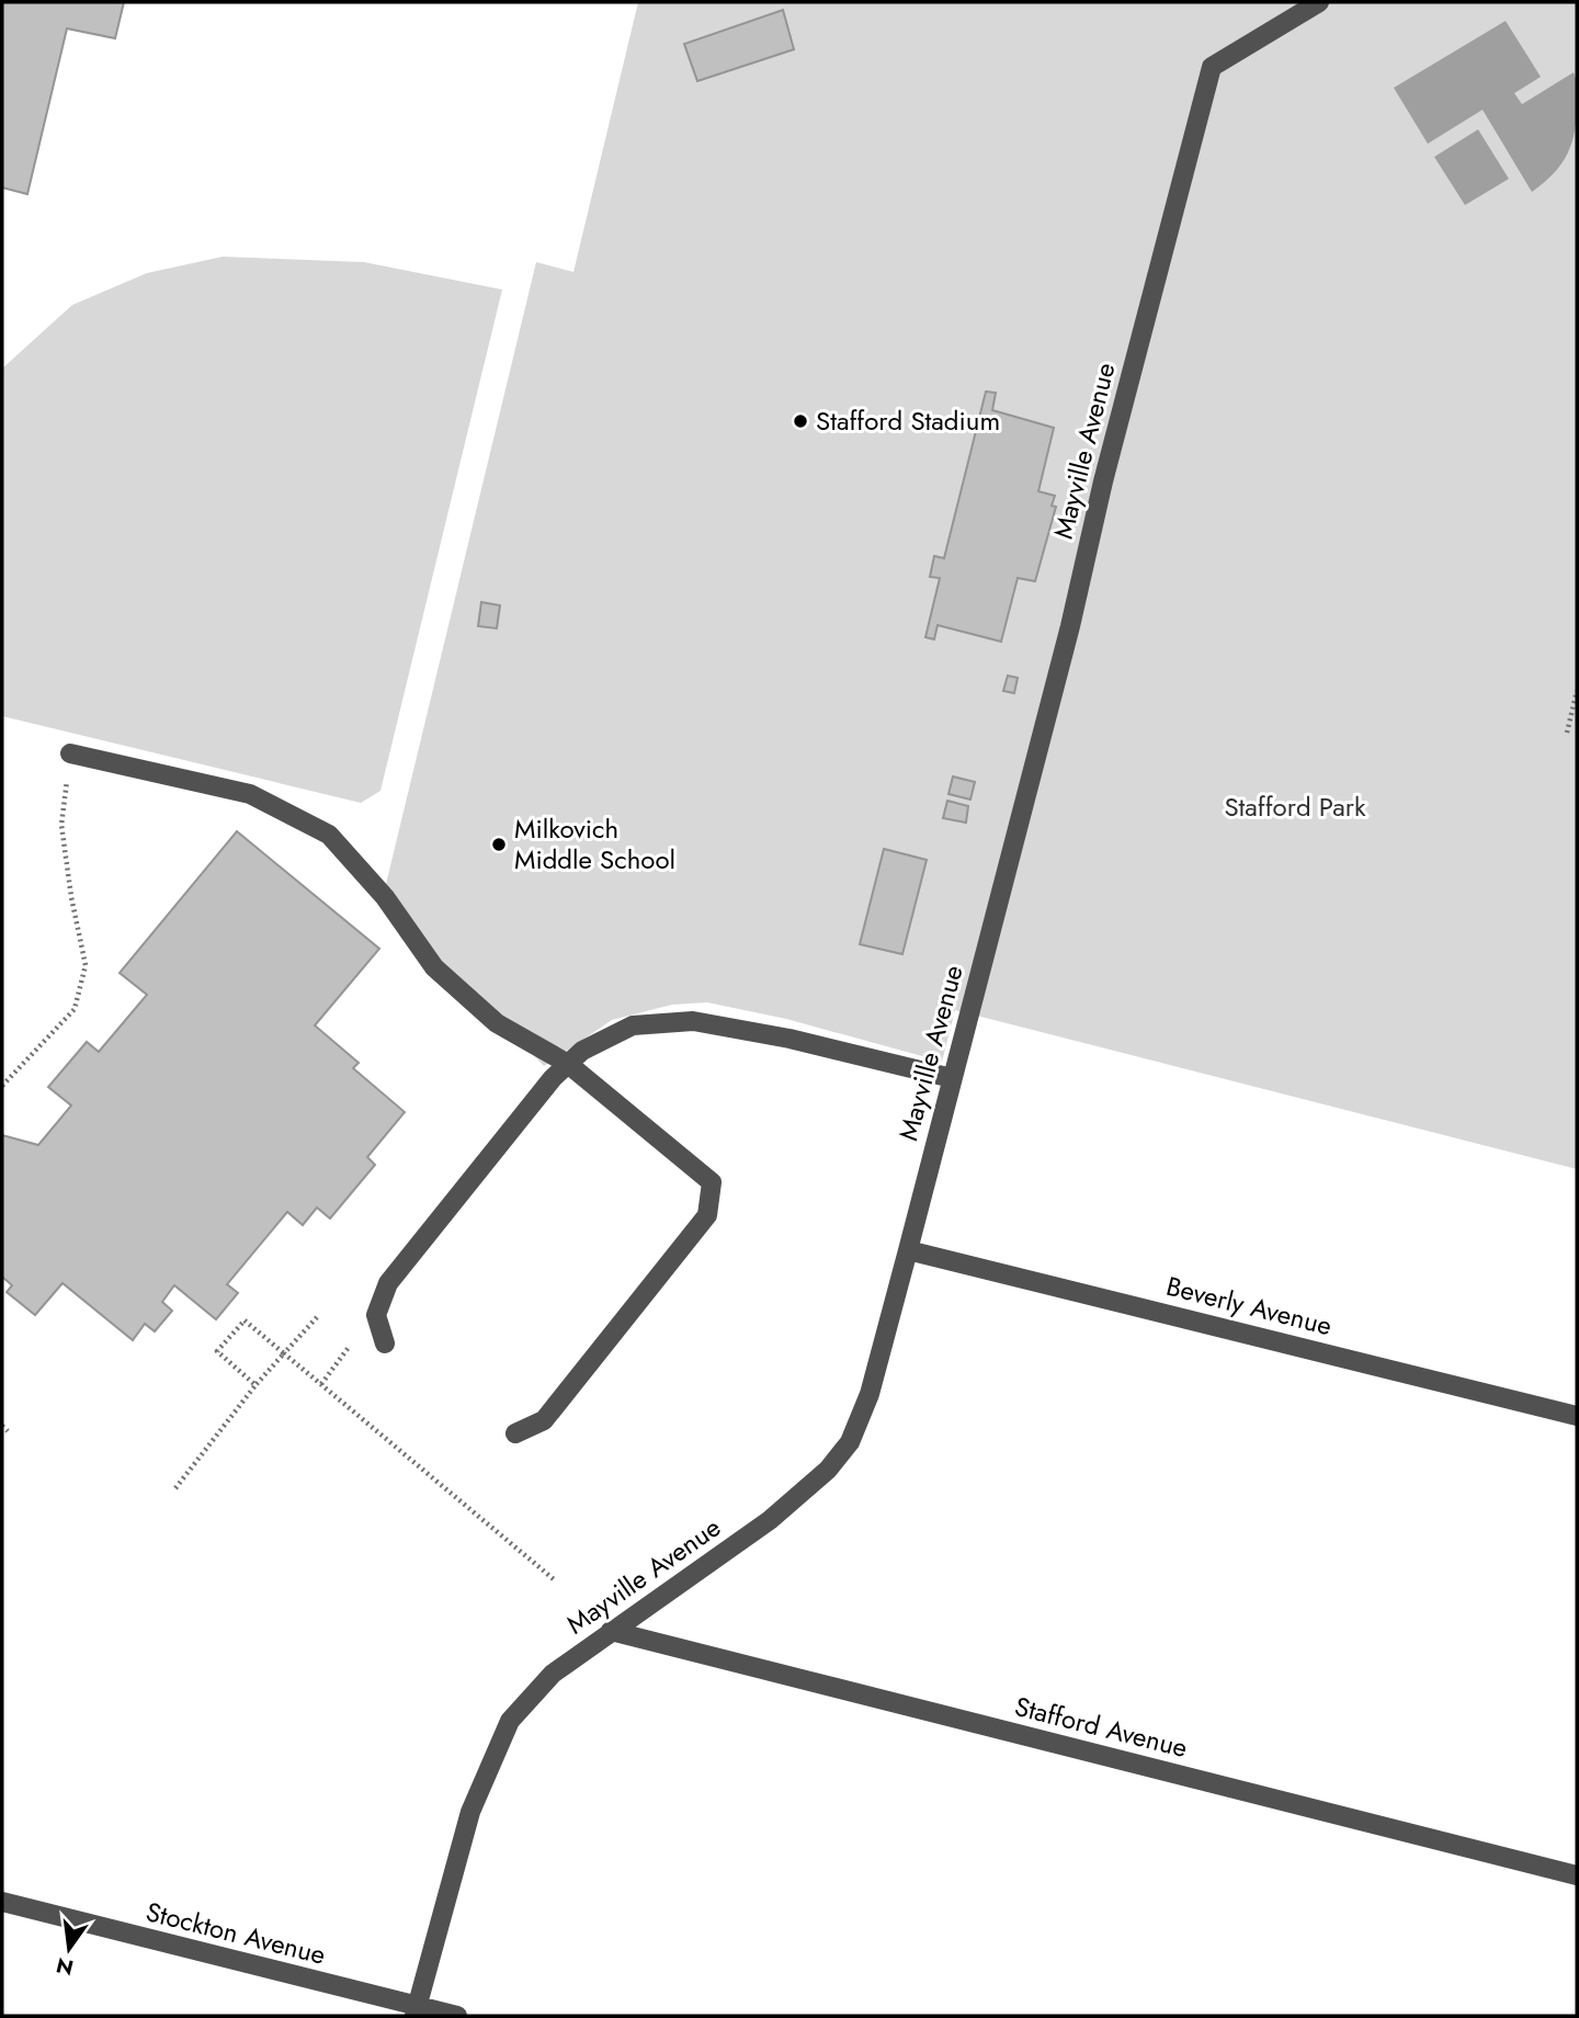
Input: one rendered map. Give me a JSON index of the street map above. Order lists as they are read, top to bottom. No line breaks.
{"streets":{"street":["Mayville Avenue","Beverly Avenue","Stafford Avenue","Stockton Avenue"]},"crossings":[["Mayville Avenue","Beverly Avenue"],["Mayville Avenue","Stafford Avenue"],["Mayville Avenue","Stockton Avenue"]],"parks":["Stafford Park"],"places":["Stafford Stadium","Milkovich Middle School"],"north":"bottom"}
